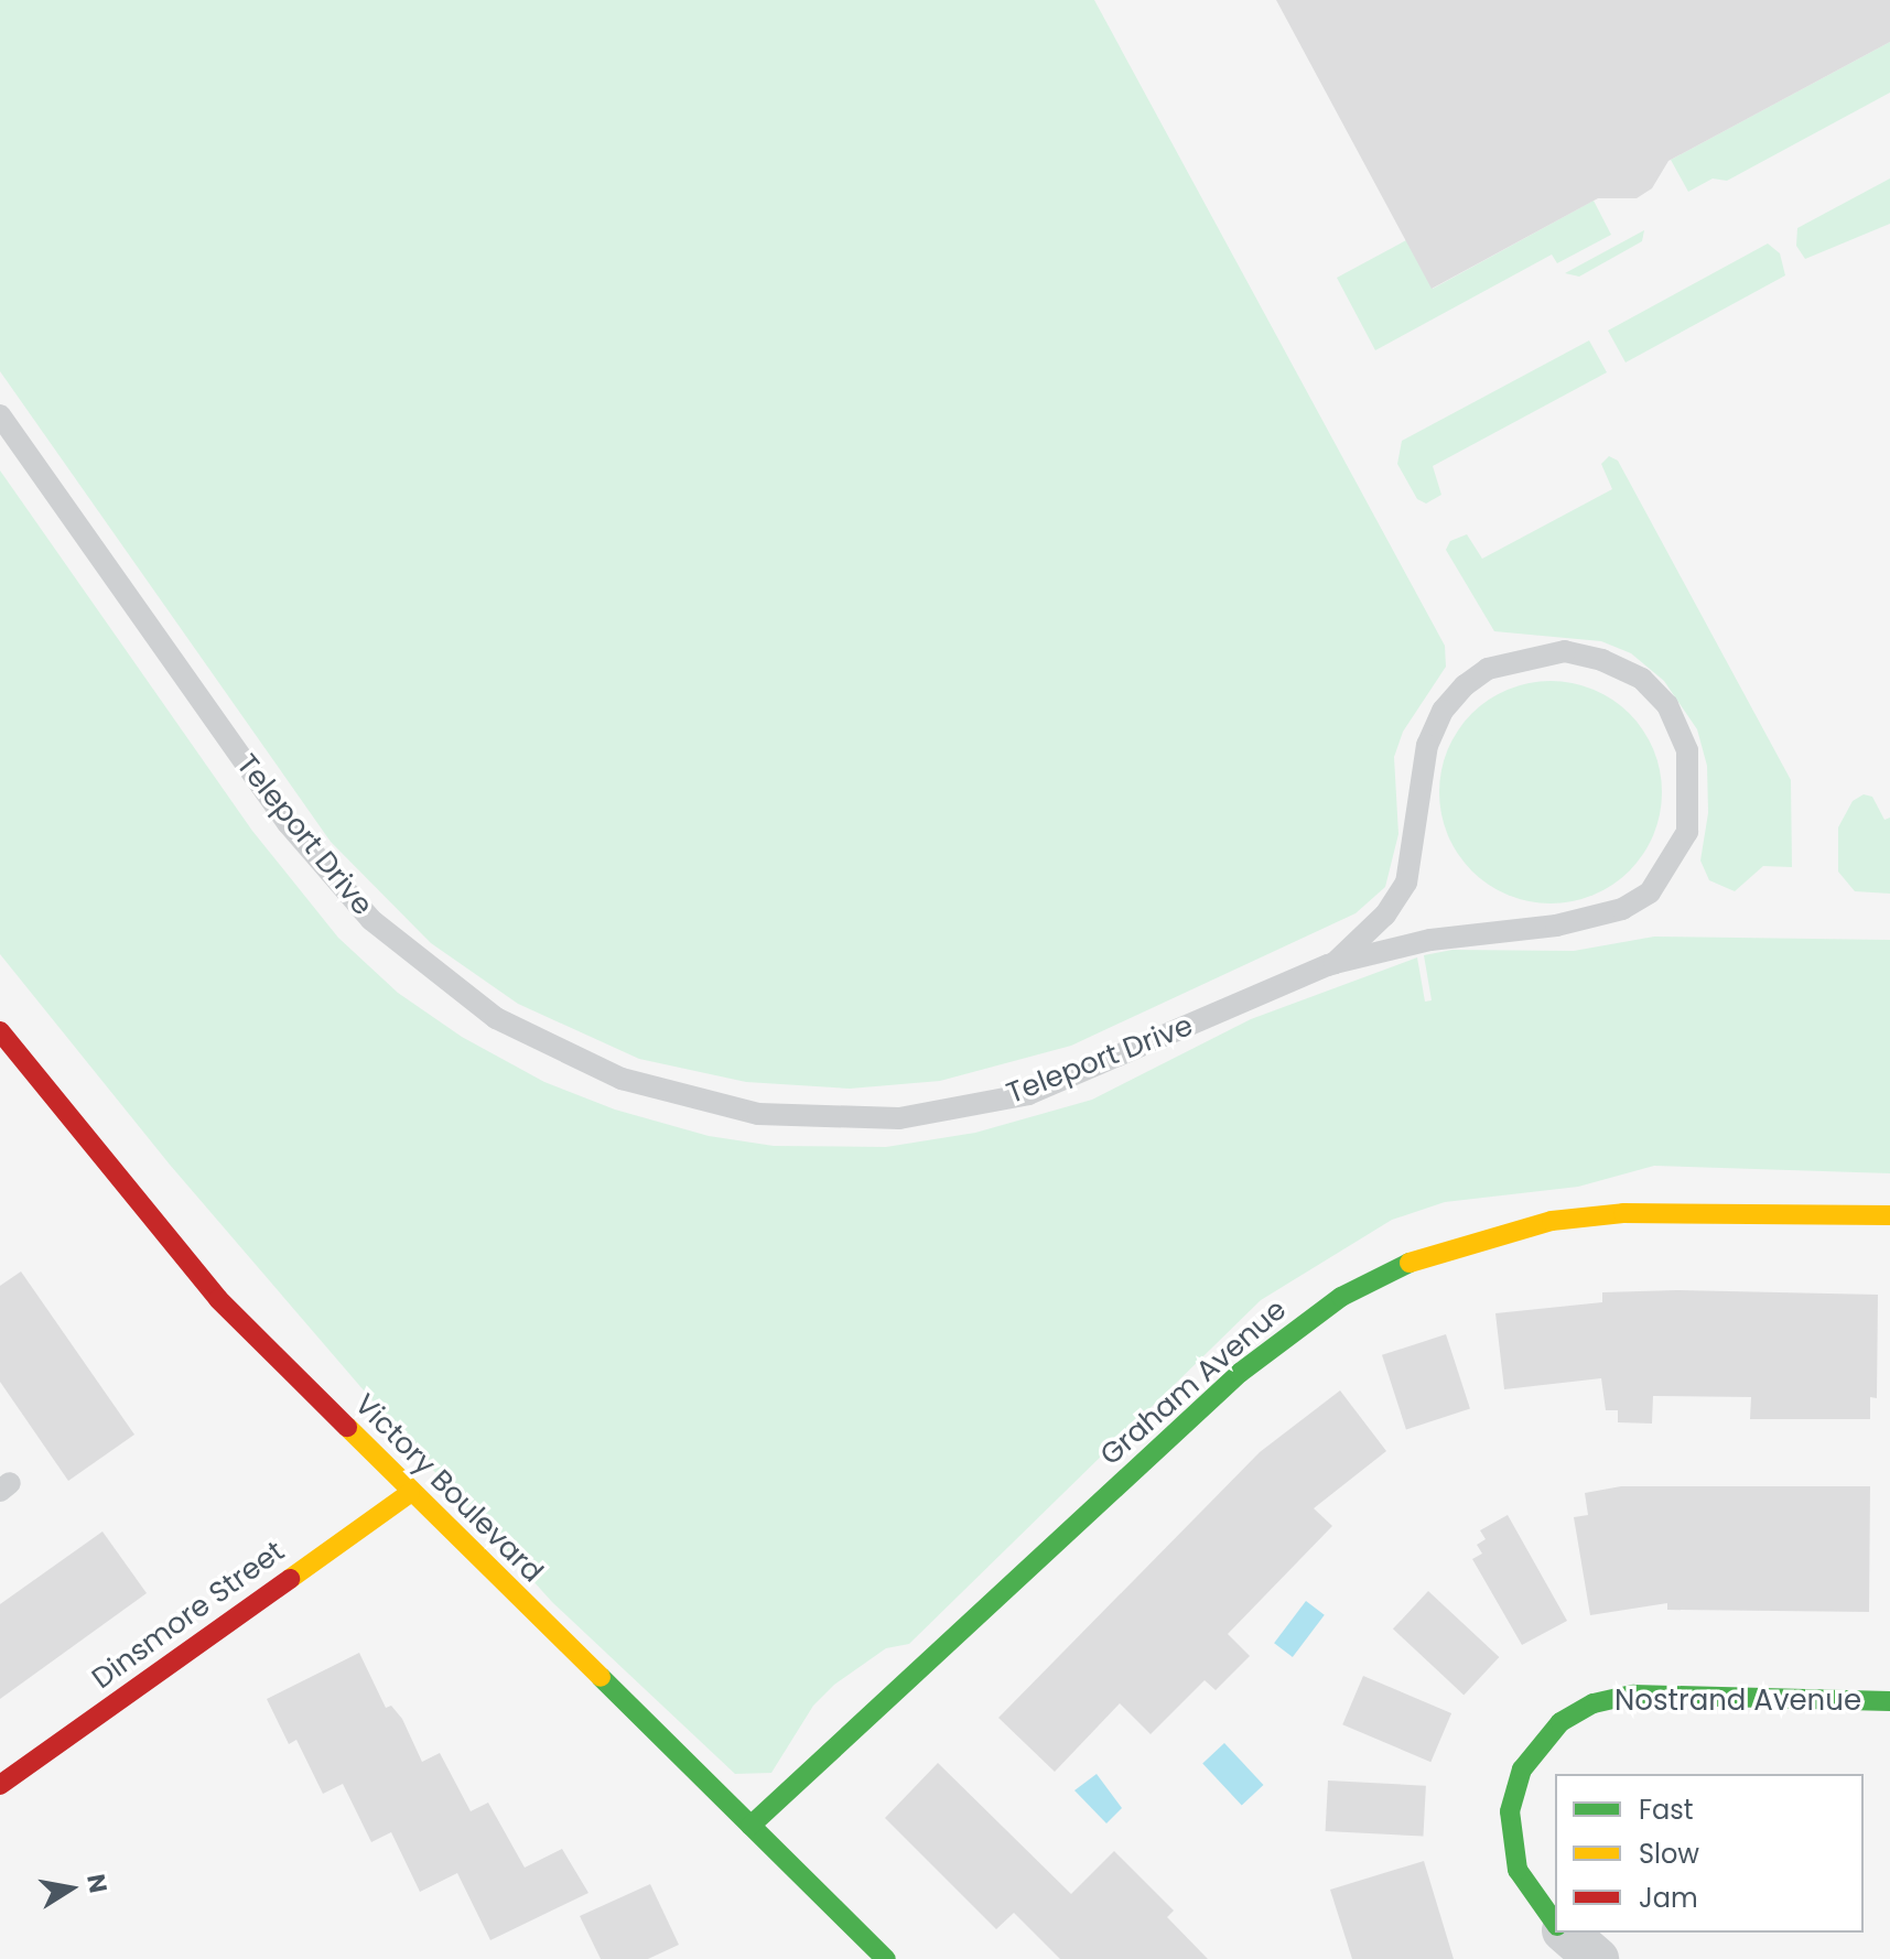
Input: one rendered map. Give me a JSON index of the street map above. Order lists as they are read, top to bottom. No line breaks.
{"streets":{"street":["Graham Avenue","Victory Boulevard","Dinsmore Street","Nostrand Avenue"],"lane":["Teleport Drive"]},"crossings":[["Graham Avenue","Victory Boulevard"],["Victory Boulevard","Dinsmore Street"]],"legend":["Fast","Slow","Jam"],"north":"right"}
